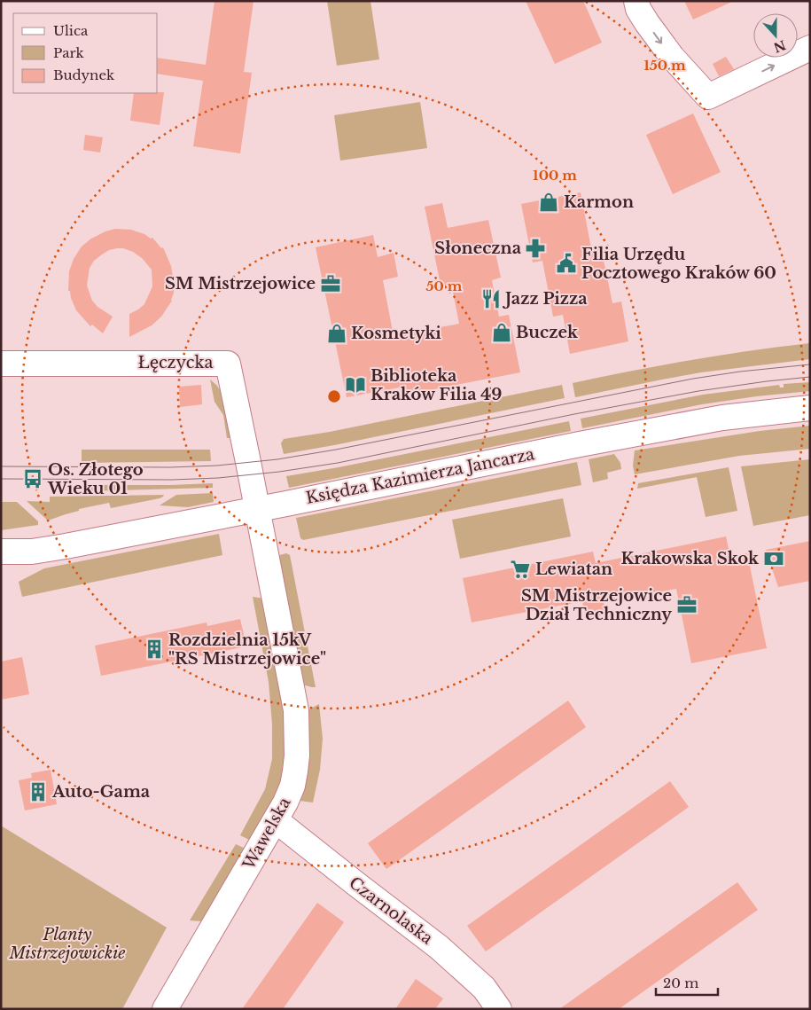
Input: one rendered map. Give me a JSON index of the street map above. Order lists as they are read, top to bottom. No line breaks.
{"streets":{"street":["Łęczycka","Księdza Kazimierza Jancarza","Wawelska","Czarnolaska"]},"crossings":[["Łęczycka","Księdza Kazimierza Jancarza"],["Łęczycka","Wawelska"],["Księdza Kazimierza Jancarza","Wawelska"],["Wawelska","Czarnolaska"]],"parks":["Planty Mistrzejowickie"],"places":{"shop":["Karmon","Buczek","Kosmetyki"],"pharmacy":["Słoneczna"],"public building":["Filia Urzędu Pocztowego Kraków 60"],"office":["SM Mistrzejowice","SM Mistrzejowice Dział Techniczny"],"restaurant":["Jazz Pizza"],"library":["Biblioteka Kraków Filia 49"],"bus stop":["Os. Złotego Wieku 01"],"bank":["Krakowska Skok"],"supermarket":["Lewiatan"],"building":["Rozdzielnia 15kV \"RS Mistrzejowice\"","Auto-Gama"]},"legend":["Ulica","Park","Budynek"],"scale_bar":"20 m","north":"bottom","rings":["150 m","100 m","50 m"]}
